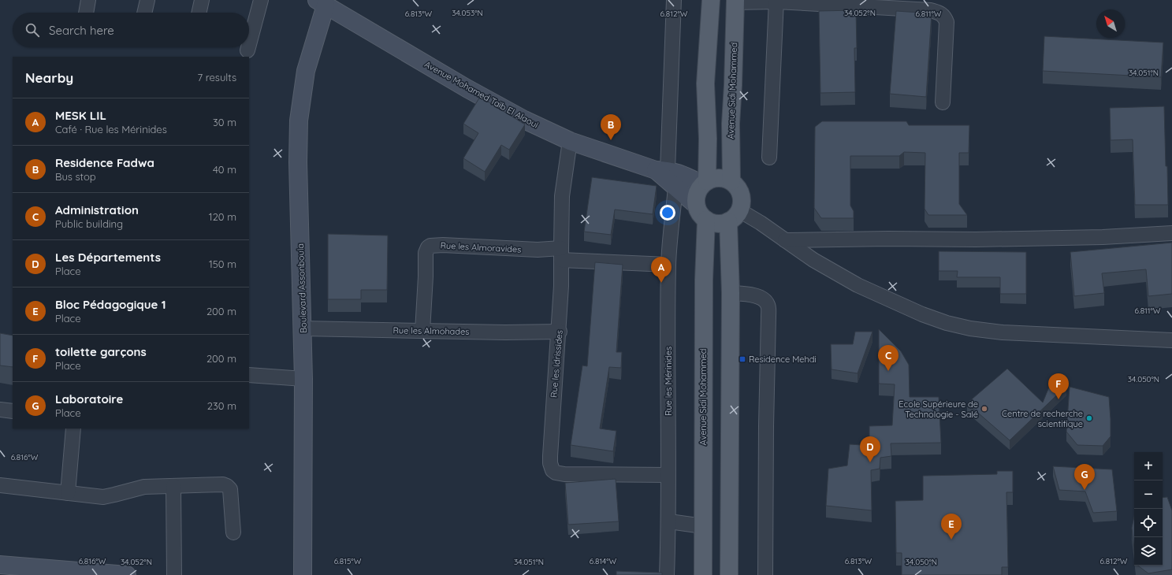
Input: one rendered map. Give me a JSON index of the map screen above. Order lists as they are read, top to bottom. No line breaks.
{"streets":{"main road":["Avenue Sidi Mohammed"],"street":["Avenue Mohamed Taïb El Alaoui","Rue les Almoravides","Boulevard Assonboula","Rue les Almohades","Rue les Idrissides","Rue les Mérinides"]},"crossings":[["Avenue Sidi Mohammed","Avenue Mohamed Taïb El Alaoui"],["Avenue Mohamed Taïb El Alaoui","Boulevard Assonboula"],["Avenue Mohamed Taïb El Alaoui","Rue les Idrissides"],["Avenue Mohamed Taïb El Alaoui","Rue les Mérinides"],["Rue les Almoravides","Rue les Almohades"],["Rue les Almoravides","Rue les Idrissides"],["Rue les Almoravides","Rue les Mérinides"],["Boulevard Assonboula","Rue les Almohades"],["Rue les Almohades","Rue les Idrissides"],["Rue les Idrissides","Rue les Mérinides"]],"places":{"transit":["Residence Mehdi"],"other":["Ecole Supérieure de Technologie - Salé","Centre de recherche scientifique"]},"north":"top left","page":{"search":"Search here","heading":["Nearby","7 results"],"list":[{"mark":"A","name":"MESK LIL","note":"Café · Rue les Mérinides","value":"30 m"},{"mark":"B","name":"Residence Fadwa","note":"Bus stop","value":"40 m"},{"mark":"C","name":"Administration","note":"Public building","value":"120 m"},{"mark":"D","name":"Les Départements","note":"Place","value":"150 m"},{"mark":"E","name":"Bloc Pédagogique 1","note":"Place","value":"200 m"},{"mark":"F","name":"toilette garçons","note":"Place","value":"200 m"},{"mark":"G","name":"Laboratoire","note":"Place","value":"230 m"}],"pins":["B","A","C","F","D","G","E"],"map_buttons":["+","−"]},"coordinates":["34.053°N","34.052°N","6.813°W","6.812°W","6.811°W","34.051°N","34.050°N","6.816°W","6.815°W","6.814°W"]}
